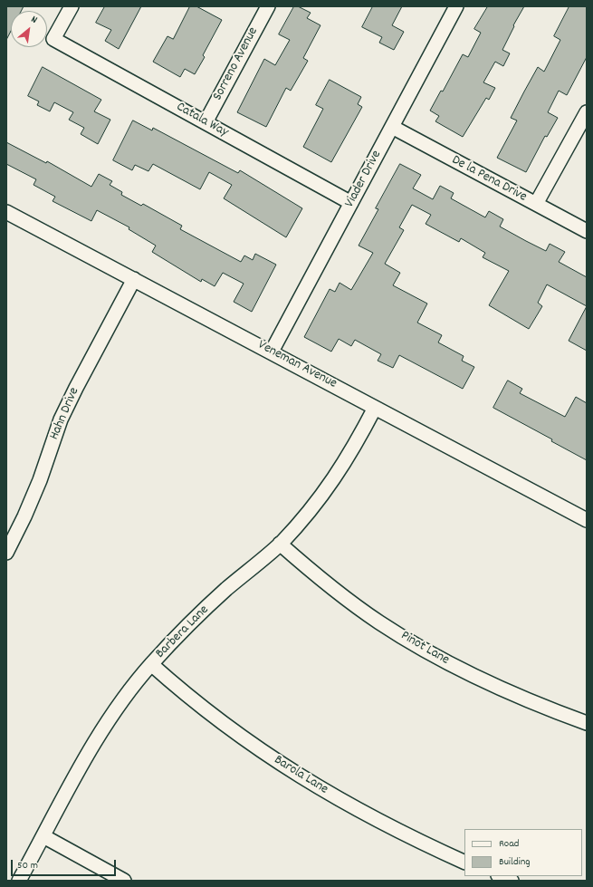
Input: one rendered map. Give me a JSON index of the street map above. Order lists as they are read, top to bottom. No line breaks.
{"streets":{"street":["Sorreno Avenue","Catala Way","Viader Drive","De la Pena Drive","Veneman Avenue","Hahn Drive","Barbera Lane","Pinot Lane","Barola Lane"]},"crossings":[["Sorreno Avenue","Catala Way"],["Catala Way","Viader Drive"],["Viader Drive","De la Pena Drive"],["Viader Drive","Veneman Avenue"],["Veneman Avenue","Hahn Drive"],["Veneman Avenue","Barbera Lane"],["Barbera Lane","Pinot Lane"],["Barbera Lane","Barola Lane"]],"legend":["Road","Building"],"scale_bar":"50 m","north":"top right"}
